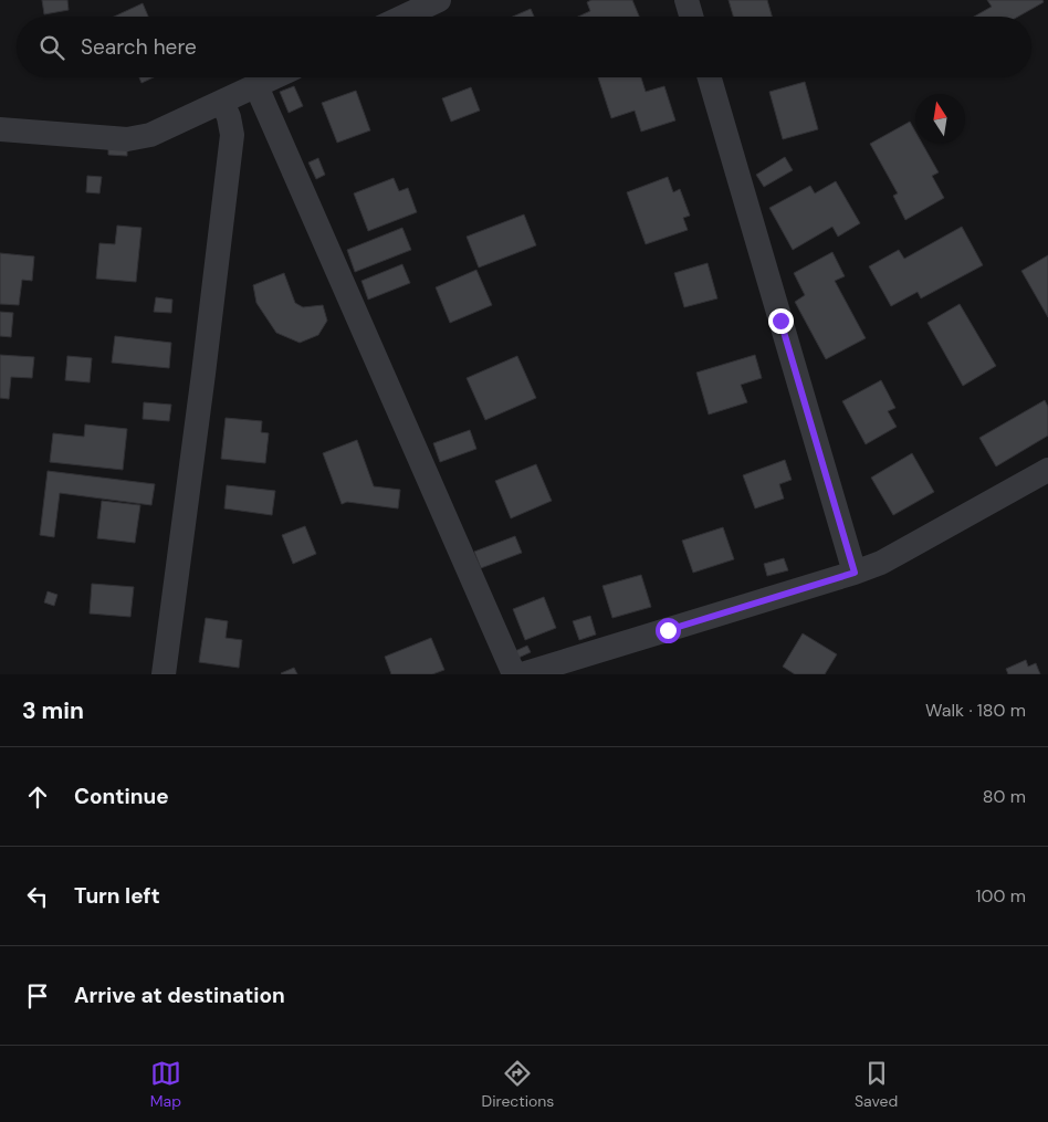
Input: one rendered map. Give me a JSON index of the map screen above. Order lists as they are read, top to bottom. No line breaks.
{"north":"top","page":{"search":"Search here","heading":["3 min","Walk · 180 m"],"list":[["Continue","80 m"],["Turn left","100 m"],"Arrive at destination"],"nav":["Map","Directions","Saved"]}}
